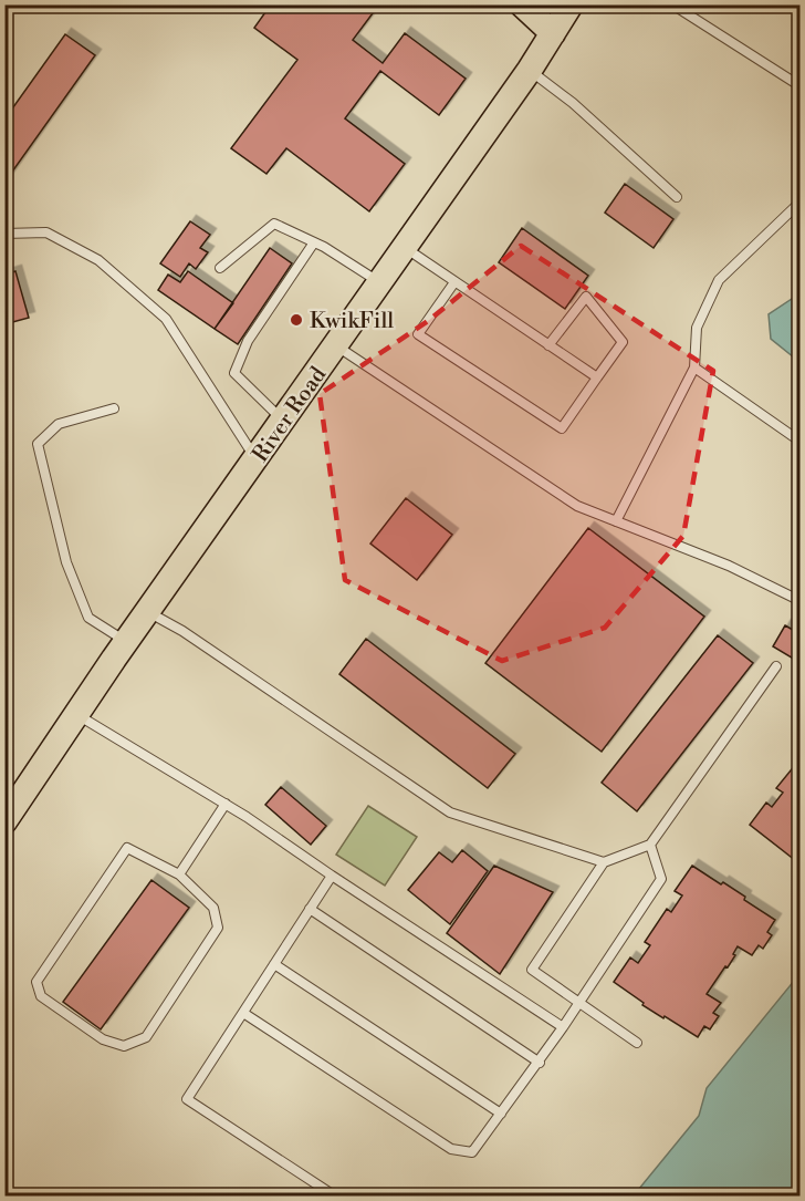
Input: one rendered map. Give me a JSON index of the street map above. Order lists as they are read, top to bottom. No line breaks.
{"streets":{"main road":["River Road"]},"places":["KwikFill"]}
